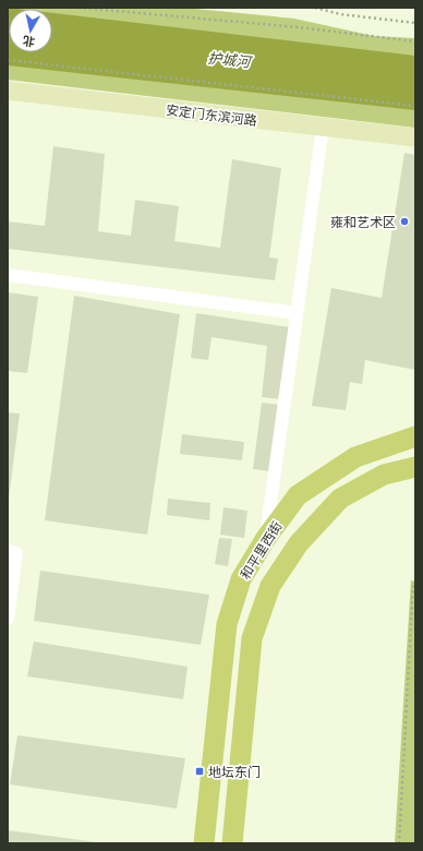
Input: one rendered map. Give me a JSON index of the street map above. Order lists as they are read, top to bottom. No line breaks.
{"streets":{"main road":["和平里西街"],"street":["安定门东滨河路"]},"water":["护城河"],"places":{"other":["雍和艺术区"],"transit":["地坛东门"]},"north":"bottom"}
